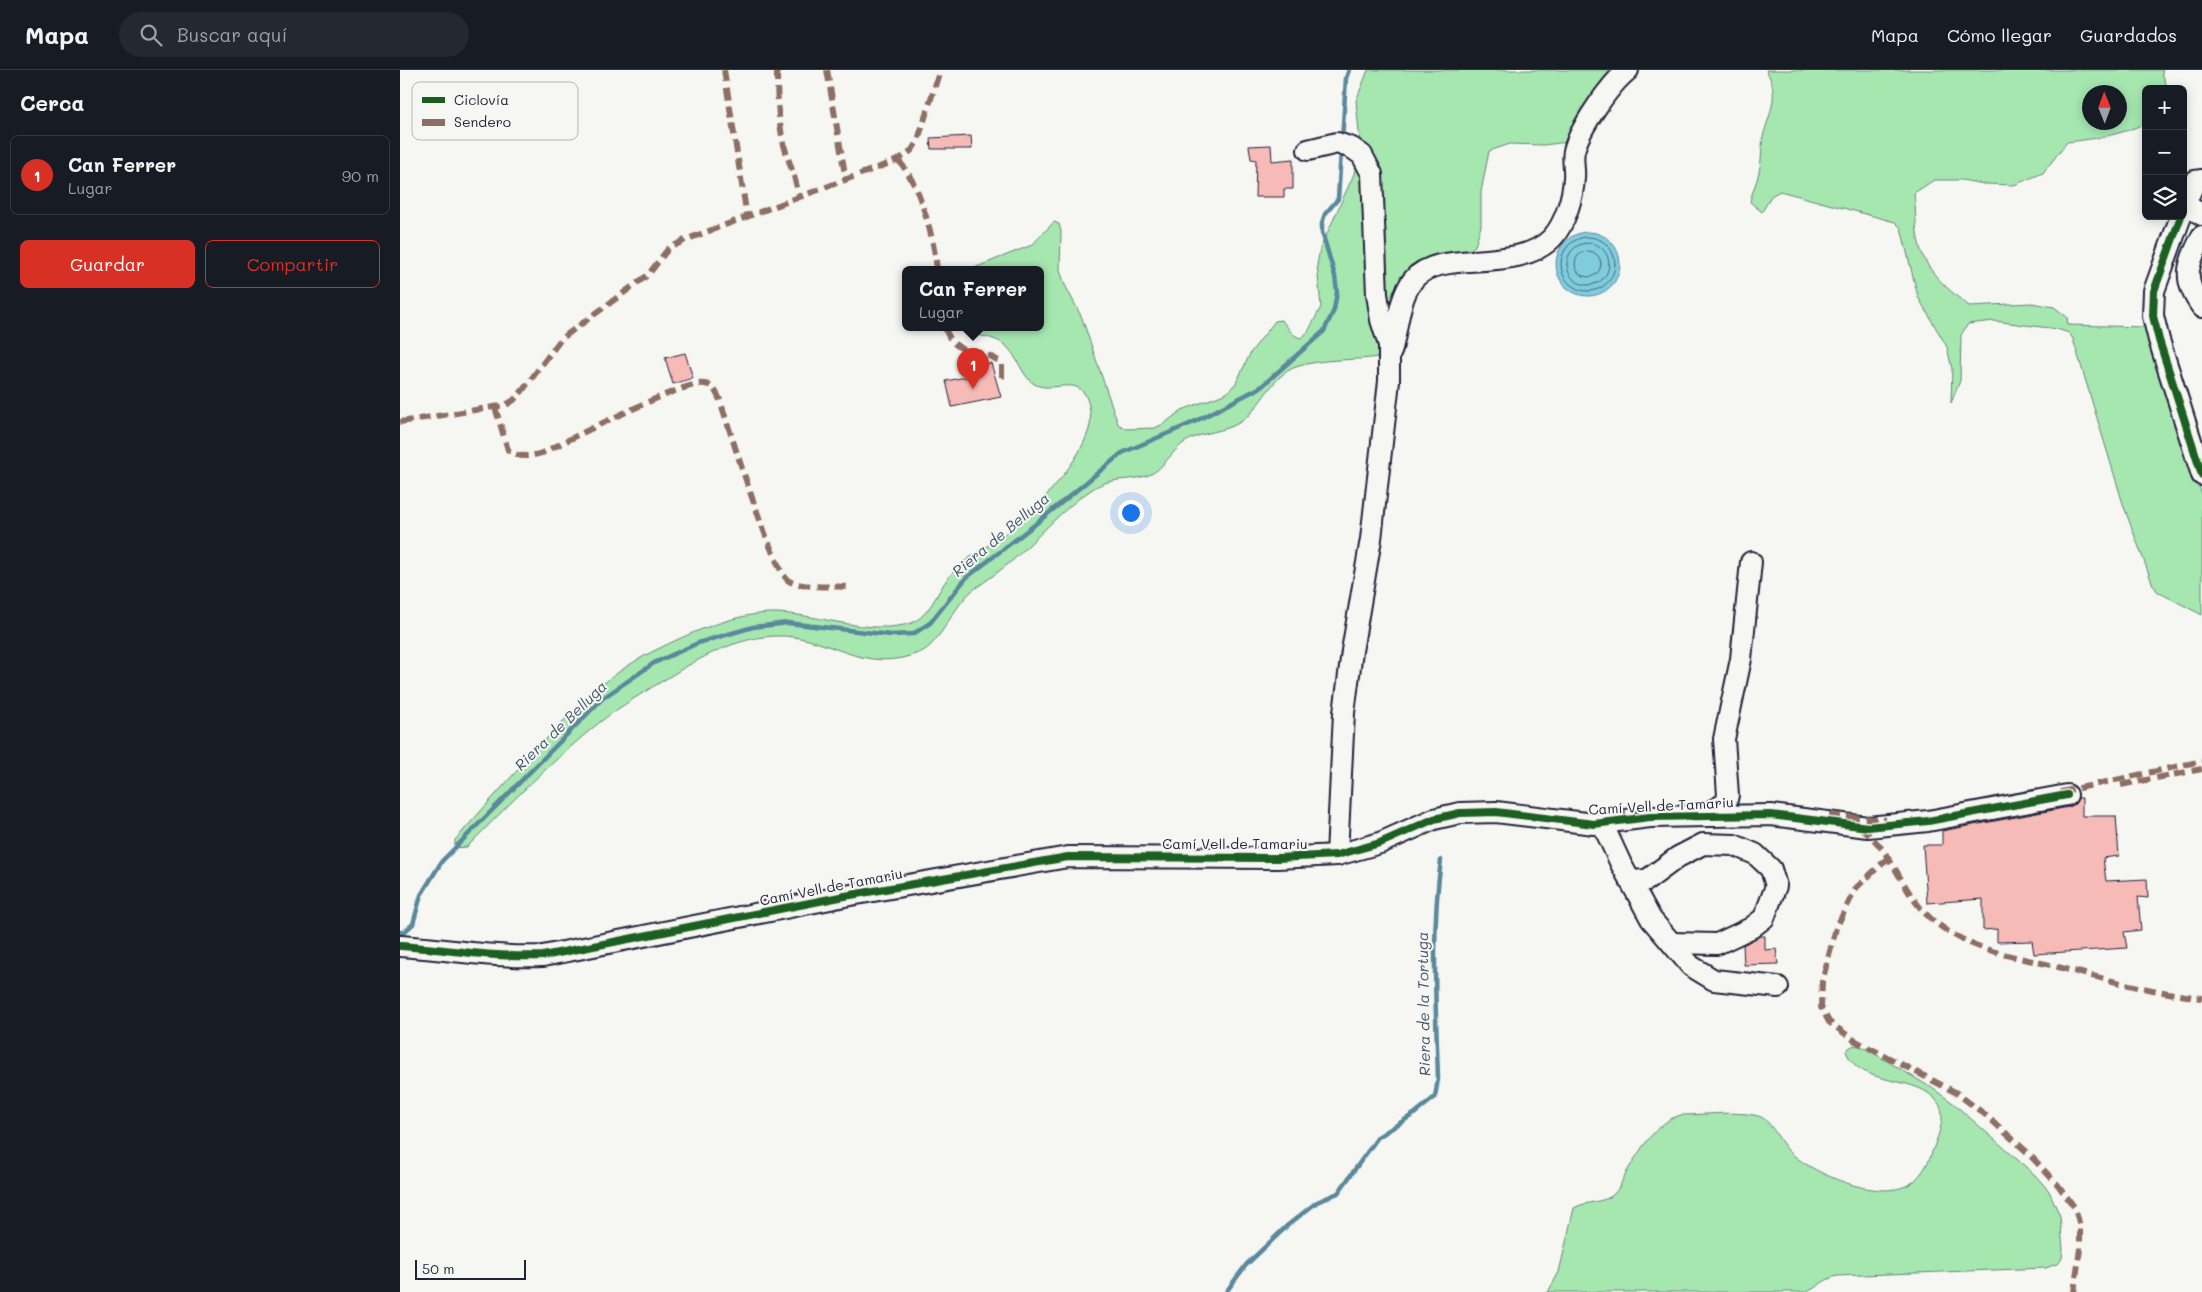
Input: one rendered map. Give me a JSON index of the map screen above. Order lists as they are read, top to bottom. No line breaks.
{"streets":{"street":["Camí Vell de Tamariu"]},"water":["Riera de Belluga","Riera de la Tortuga"],"legend":["Ciclovía","Sendero"],"scale_bar":"50 m","north":"top","page":{"header":"Mapa","search":"Buscar aquí","nav":["Mapa","Cómo llegar","Guardados"],"heading":"Cerca","map_buttons":["+","−"],"list":[{"mark":"1","name":"Can Ferrer","note":"Lugar","value":"90 m"}],"buttons":["Guardar","Compartir"],"popup":["Can Ferrer","Lugar"],"pins":"1","scale":"50 m"}}
